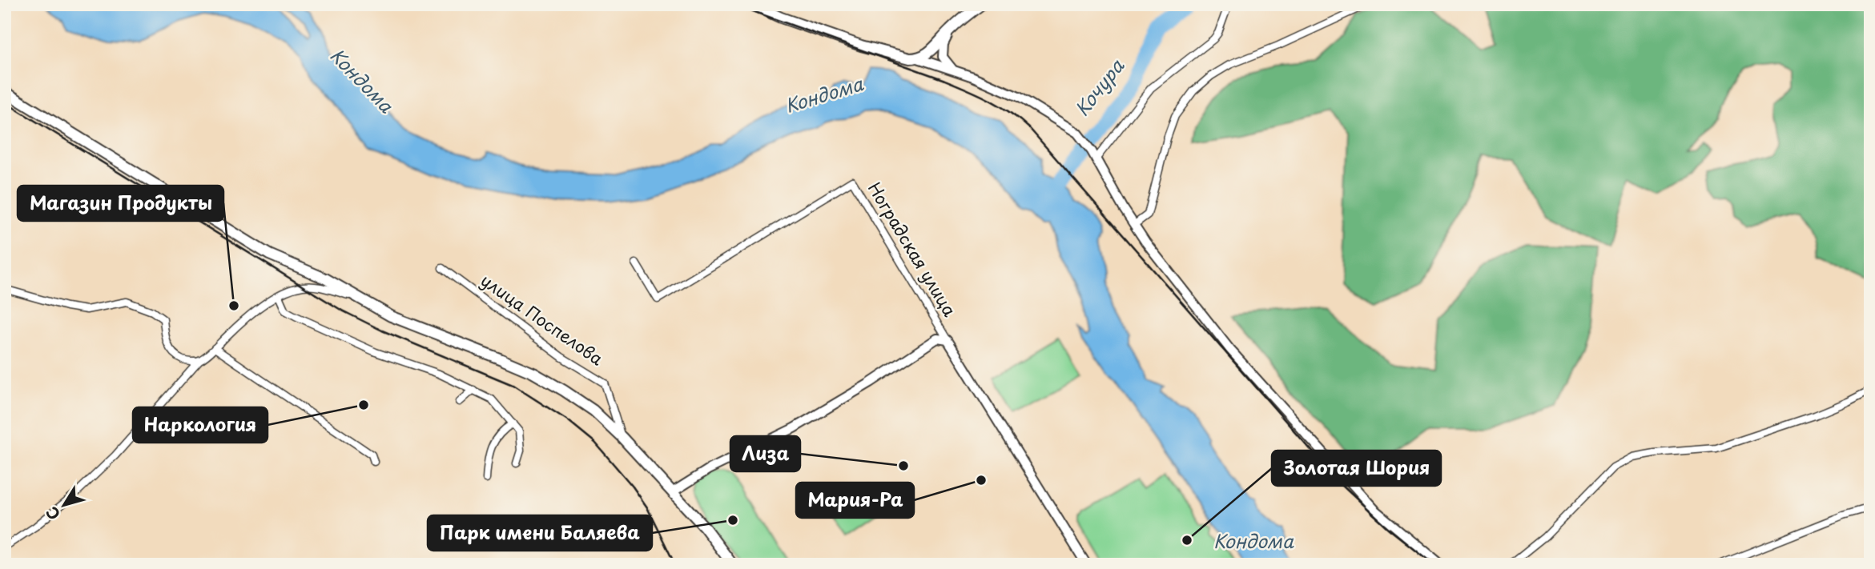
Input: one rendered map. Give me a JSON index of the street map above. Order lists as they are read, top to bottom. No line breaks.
{"streets":{"street":["Ноградская улица","улица Поспелова"]},"water":["Кондома","Кочура"],"places":["Магазин Продукты","Наркология","Лиза","Мария-Ра","Парк имени Баляева","Золотая Шория"],"north":"bottom left"}
